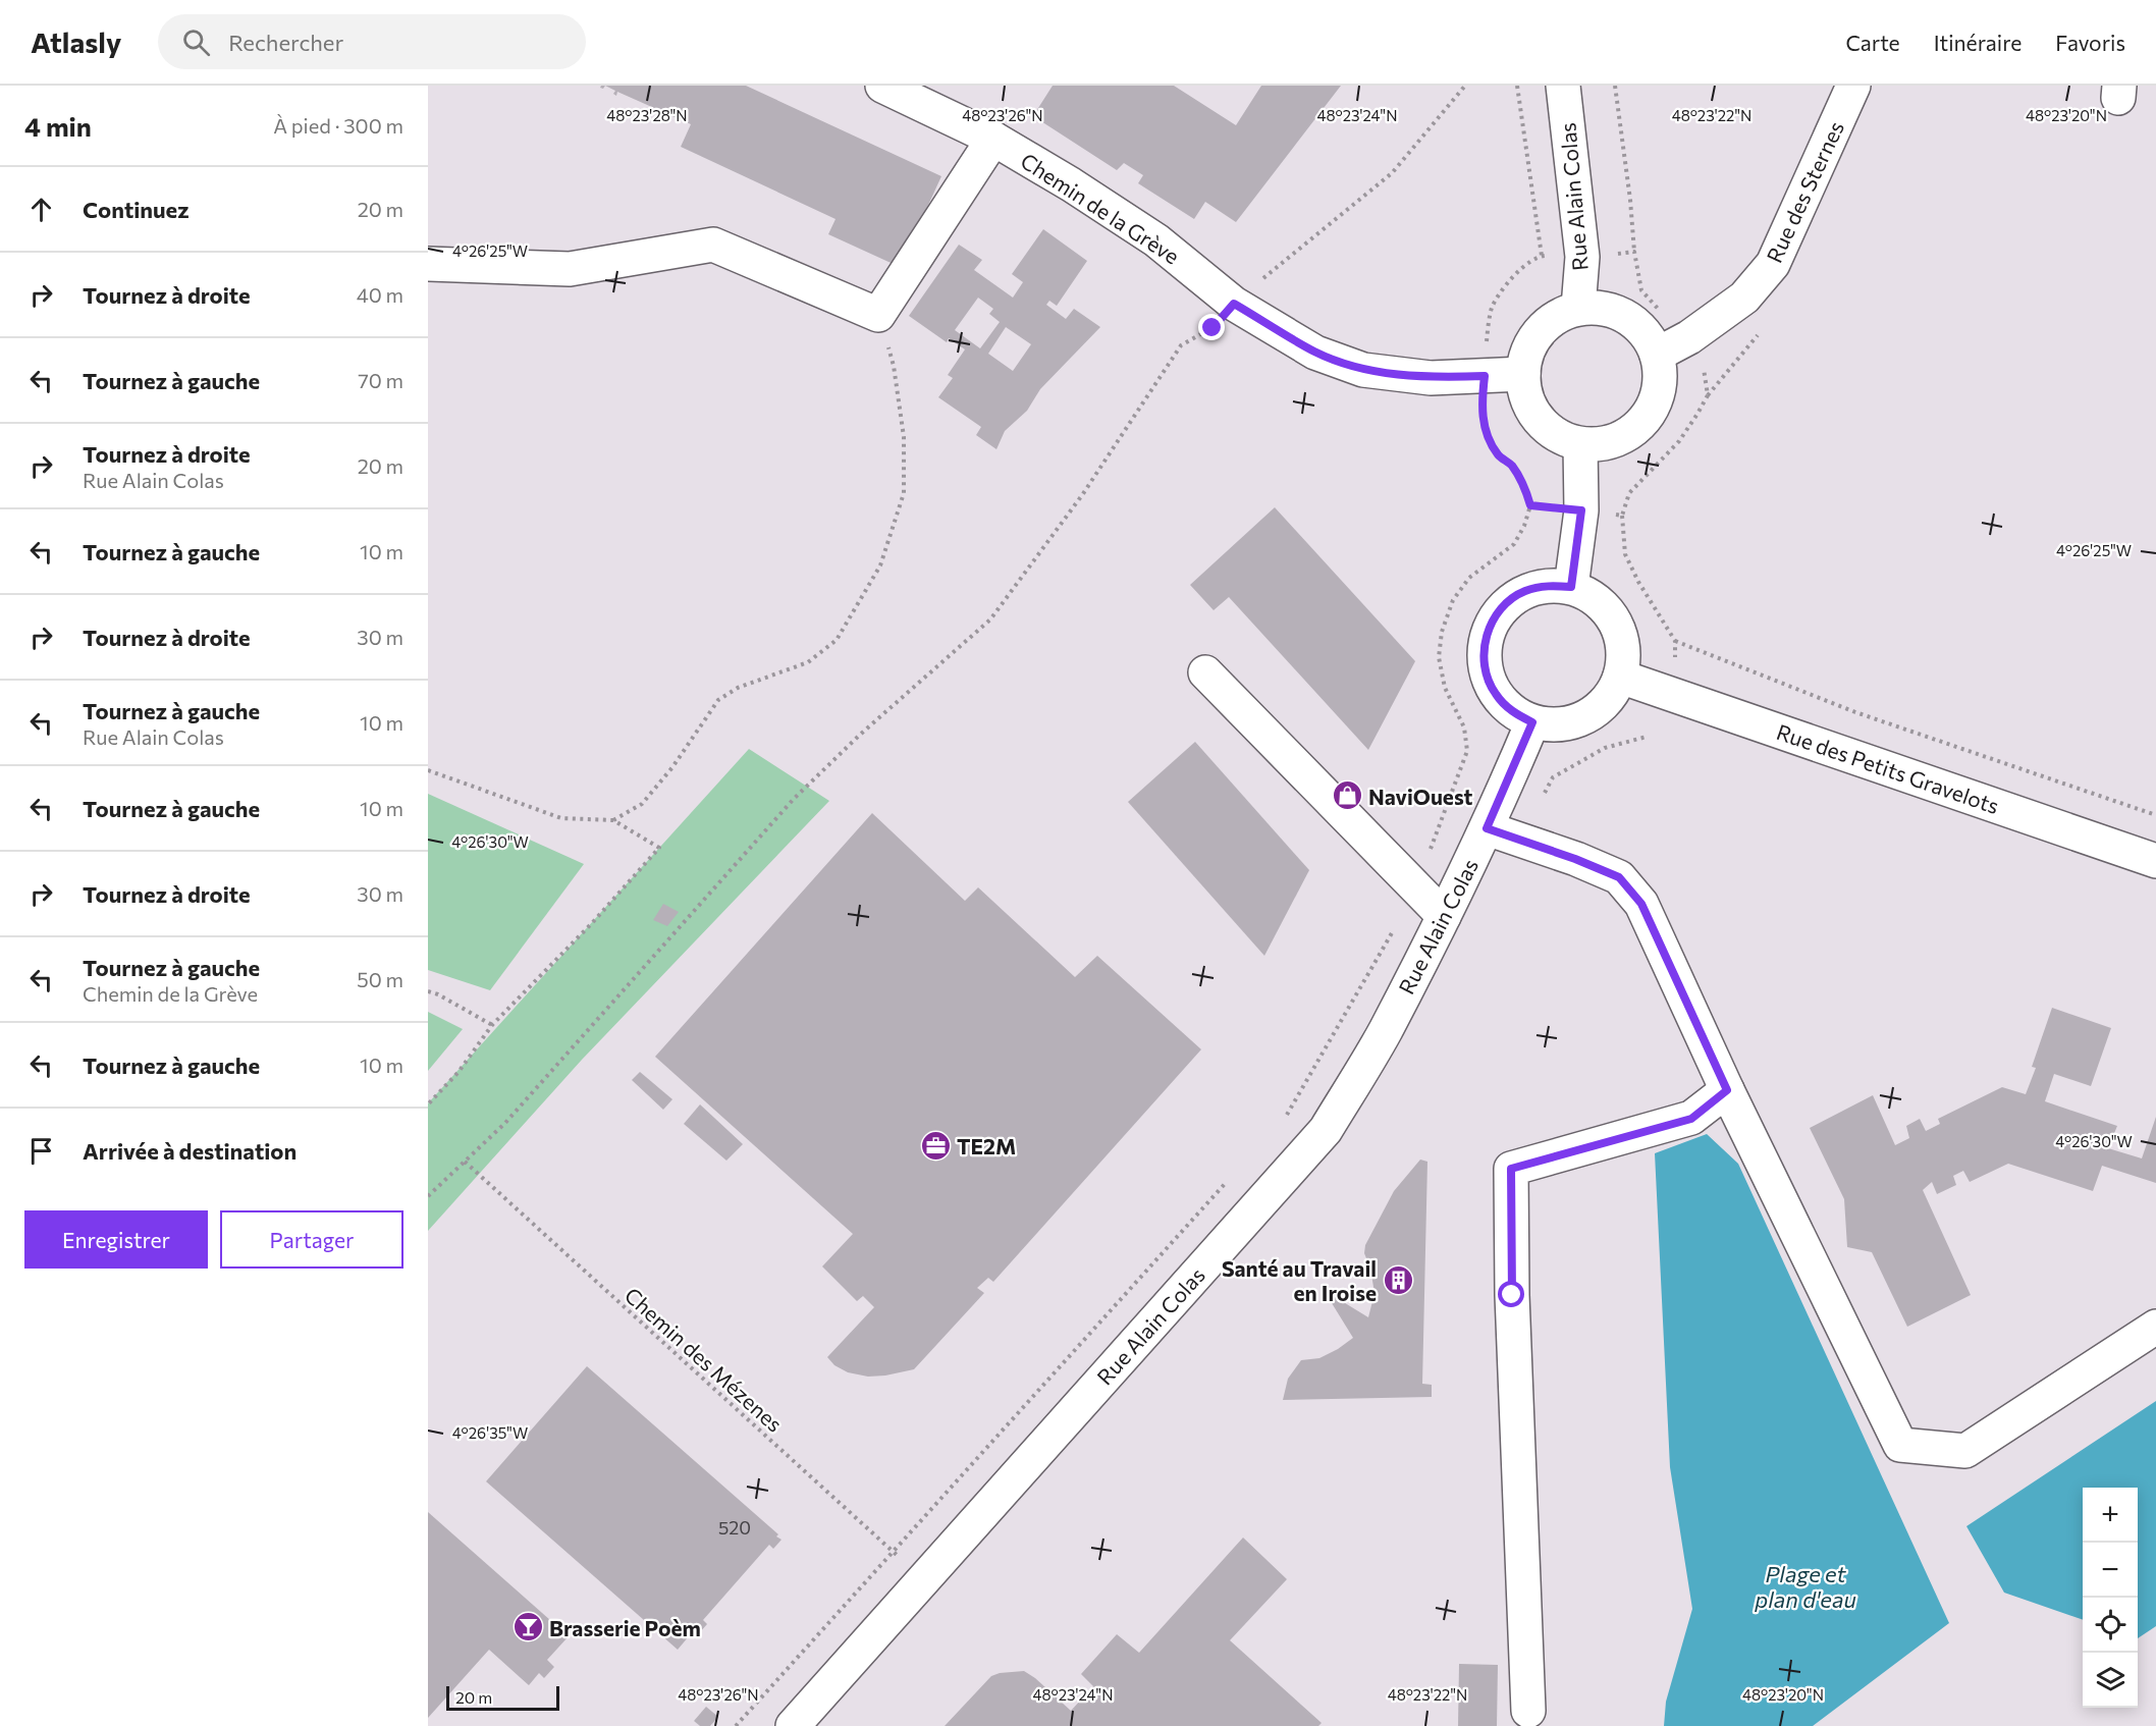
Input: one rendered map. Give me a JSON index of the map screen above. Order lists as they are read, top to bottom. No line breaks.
{"streets":{"street":["Rue des Sternes","Rue Alain Colas","Chemin de la Grève","Rue des Petits Gravelots"],"path":["Chemin des Mézenes"]},"crossings":[["Rue des Sternes","Rue Alain Colas"],["Rue des Sternes","Chemin de la Grève"],["Rue Alain Colas","Chemin de la Grève"],["Rue Alain Colas","Rue des Petits Gravelots"],["Rue Alain Colas","Chemin des Mézenes"]],"water":["Plage et plan d'eau"],"places":{"shop":["NaviOuest"],"office":["TE2M"],"building":["Santé au Travail en Iroise"],"bar":["Brasserie Poèm"]},"house_numbers":["520"],"scale_bar":"20 m","page":{"header":"Atlasly","search":"Rechercher","nav":["Carte","Itinéraire","Favoris"],"heading":["4 min","À pied · 300 m"],"list":[["Continuez","20 m"],["Tournez à droite","40 m"],["Tournez à gauche","70 m"],["Tournez à droite","Rue Alain Colas","20 m"],["Tournez à gauche","10 m"],["Tournez à droite","30 m"],["Tournez à gauche","Rue Alain Colas","10 m"],["Tournez à gauche","10 m"],["Tournez à droite","30 m"],["Tournez à gauche","Chemin de la Grève","50 m"],["Tournez à gauche","10 m"],"Arrivée à destination"],"buttons":["Enregistrer","Partager"],"map_buttons":["+","−"],"scale":"20 m"},"coordinates":["48°23'26\"N","48°23'22\"N","48°23'20\"N","48°23'28\"N","48°23'24\"N","4°26'25\"W","4°26'30\"W","4°26'35\"W"]}
